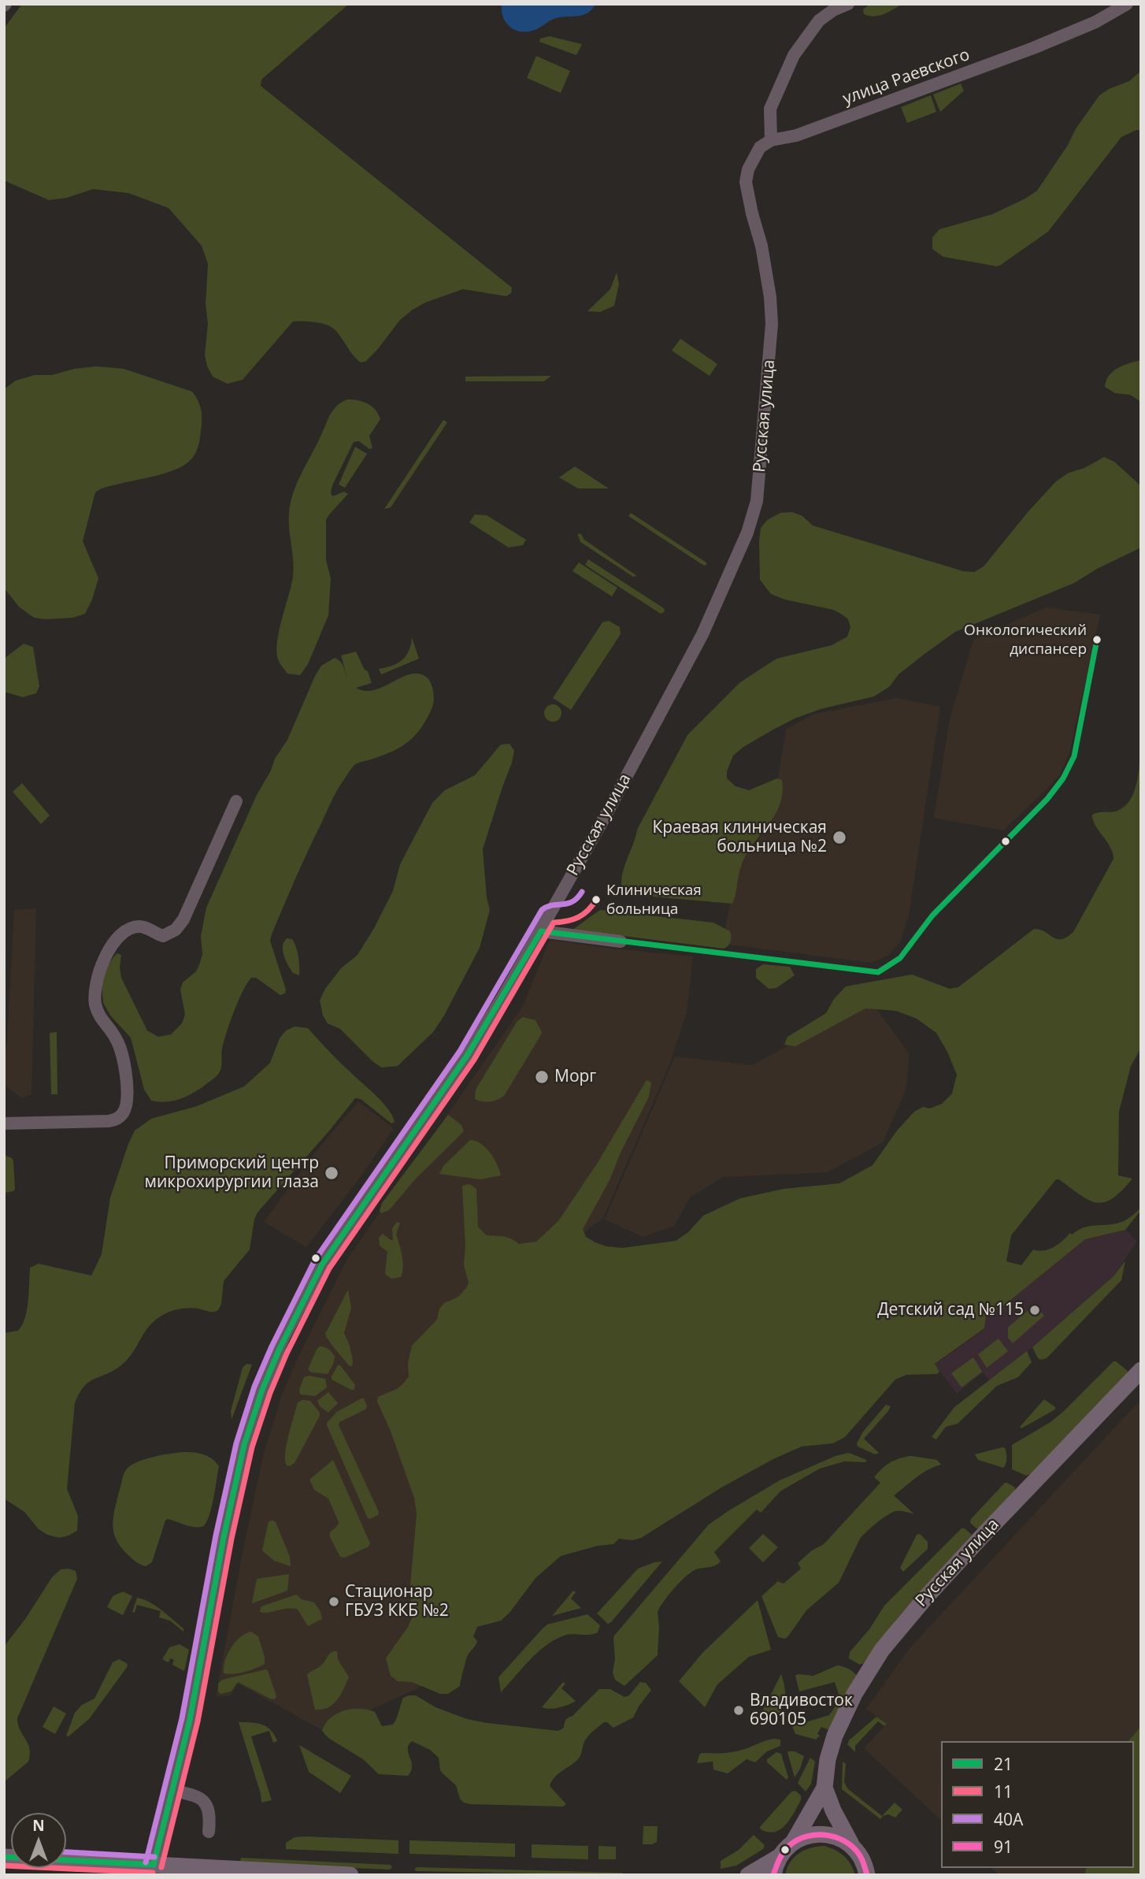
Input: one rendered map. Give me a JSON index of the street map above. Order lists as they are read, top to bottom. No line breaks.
{"streets":{"main road":["Русская улица"],"street":["улица Раевского"]},"crossings":[["улица Раевского","Русская улица"]],"places":["Онкологический диспансер","Краевая клиническая больница №2","Клиническая больница","Морг","Приморский центр микрохирургии глаза","Детский сад №115","Стационар ГБУЗ ККБ №2","Владивосток 690105"],"lines":["transit line 21","transit line 40А","transit line 11","transit line 91"],"legend":["21","11","40А","91"],"north":"top"}
